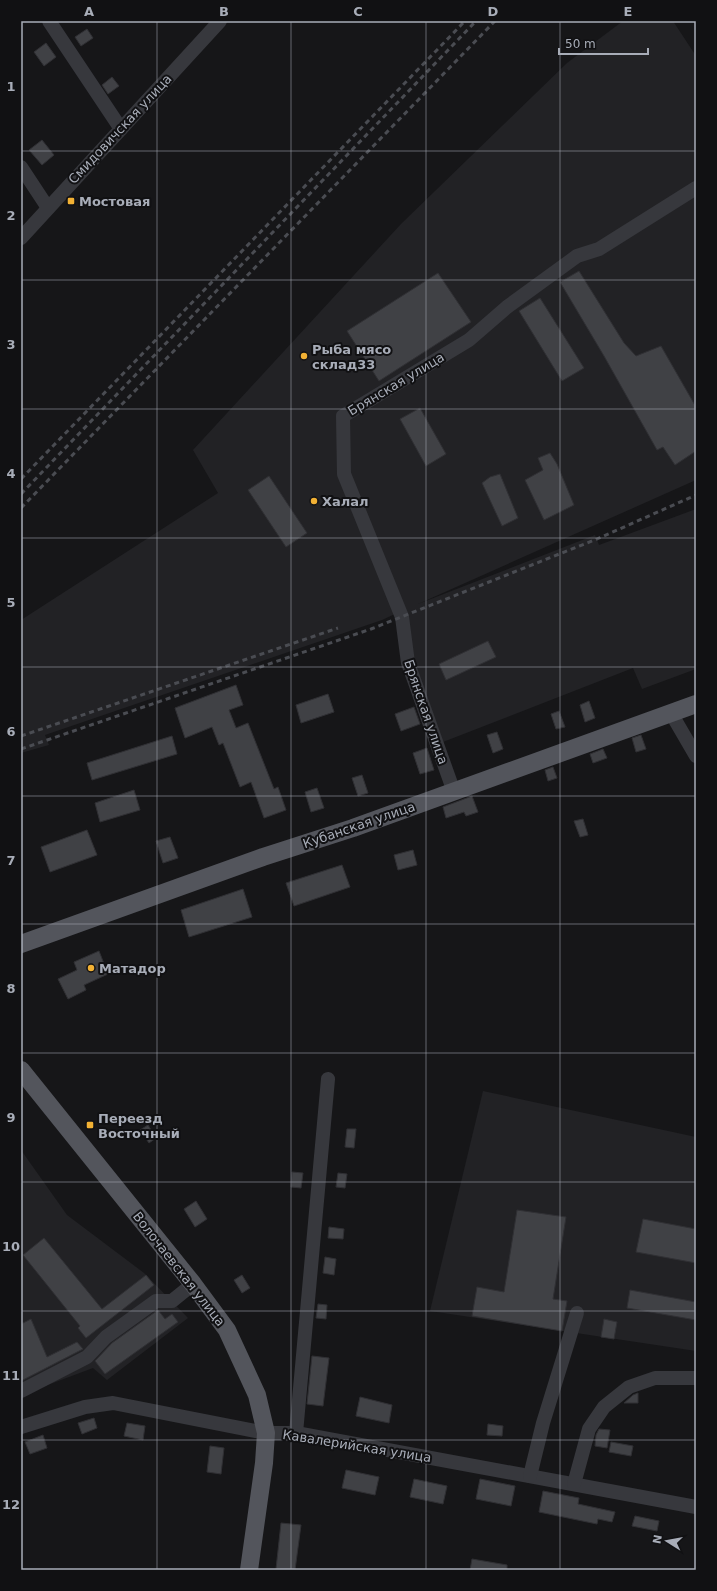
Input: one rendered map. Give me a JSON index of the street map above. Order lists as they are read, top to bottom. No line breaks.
{"streets":{"main road":["Кубанская улица","Волочаевская улица"],"street":["Смидовичская улица","Брянская улица","Кавалерийская улица"]},"crossings":[["Брянская улица","Кубанская улица"],["Волочаевская улица","Кавалерийская улица"]],"places":{"transit":["Мостовая","Переезд Восточный"],"other":["Рыба мясо склад33","Халал","Матадор"]},"scale_bar":"50 m","north":"left","grid":{"columns":["A","B","C","D","E"],"rows":["1","2","3","4","5","6","7","8","9","10","11","12"]}}
